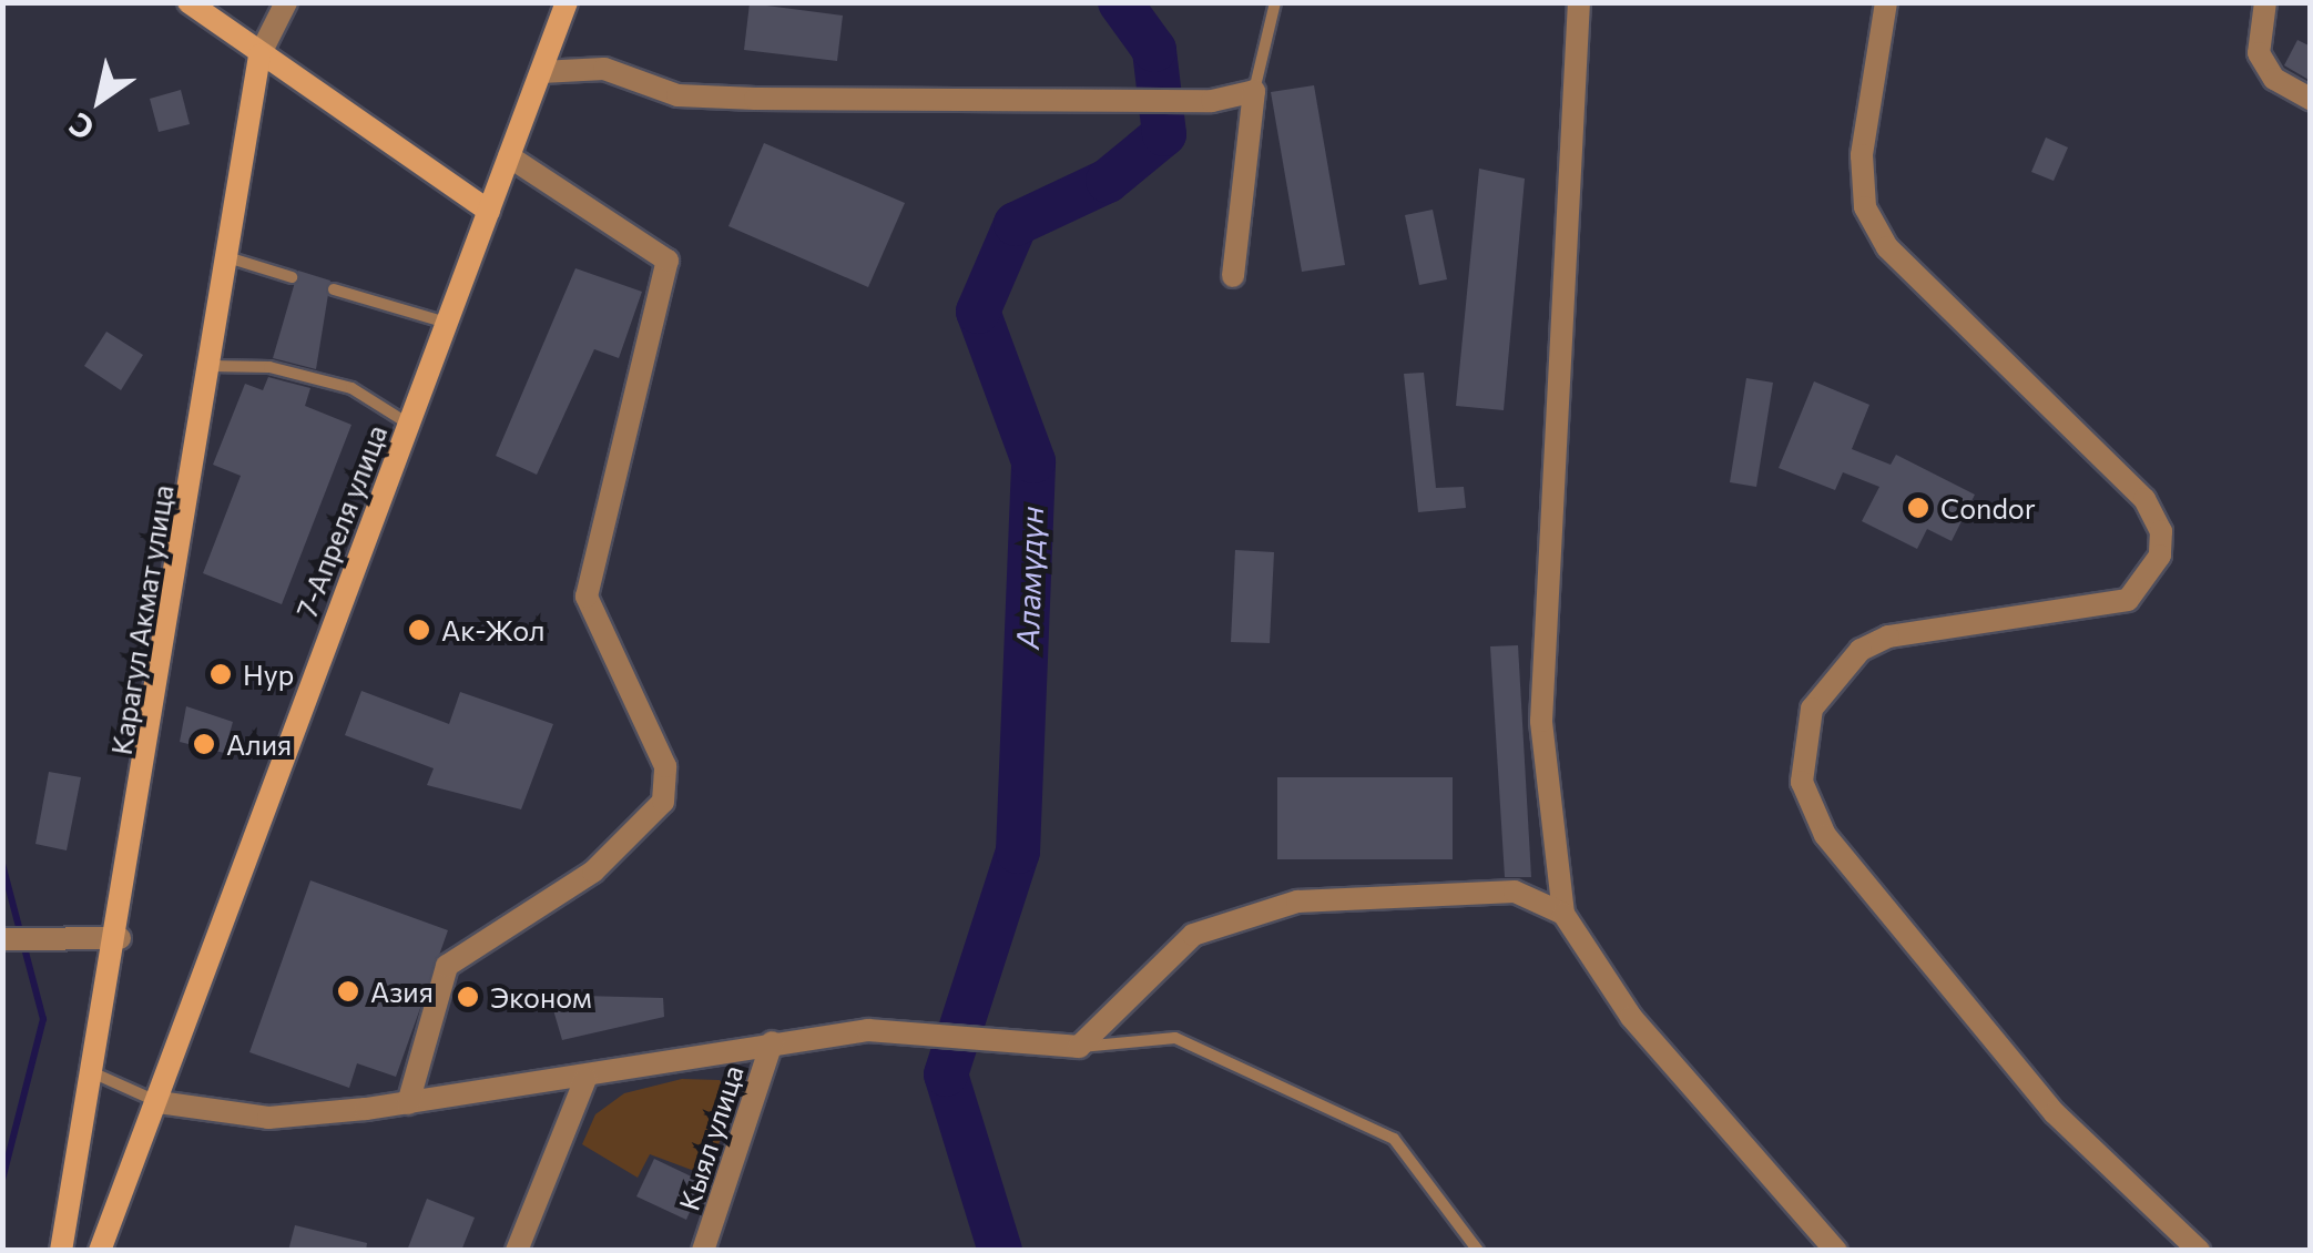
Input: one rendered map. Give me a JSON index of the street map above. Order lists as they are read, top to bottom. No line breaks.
{"streets":{"street":["7-Апреля улица","Карагул Акмат улица","Кыял улица"]},"water":["Аламүдүн"],"places":["Condor","Ак-Жол","Нур","Алия","Азия","Эконом"],"north":"bottom left"}
